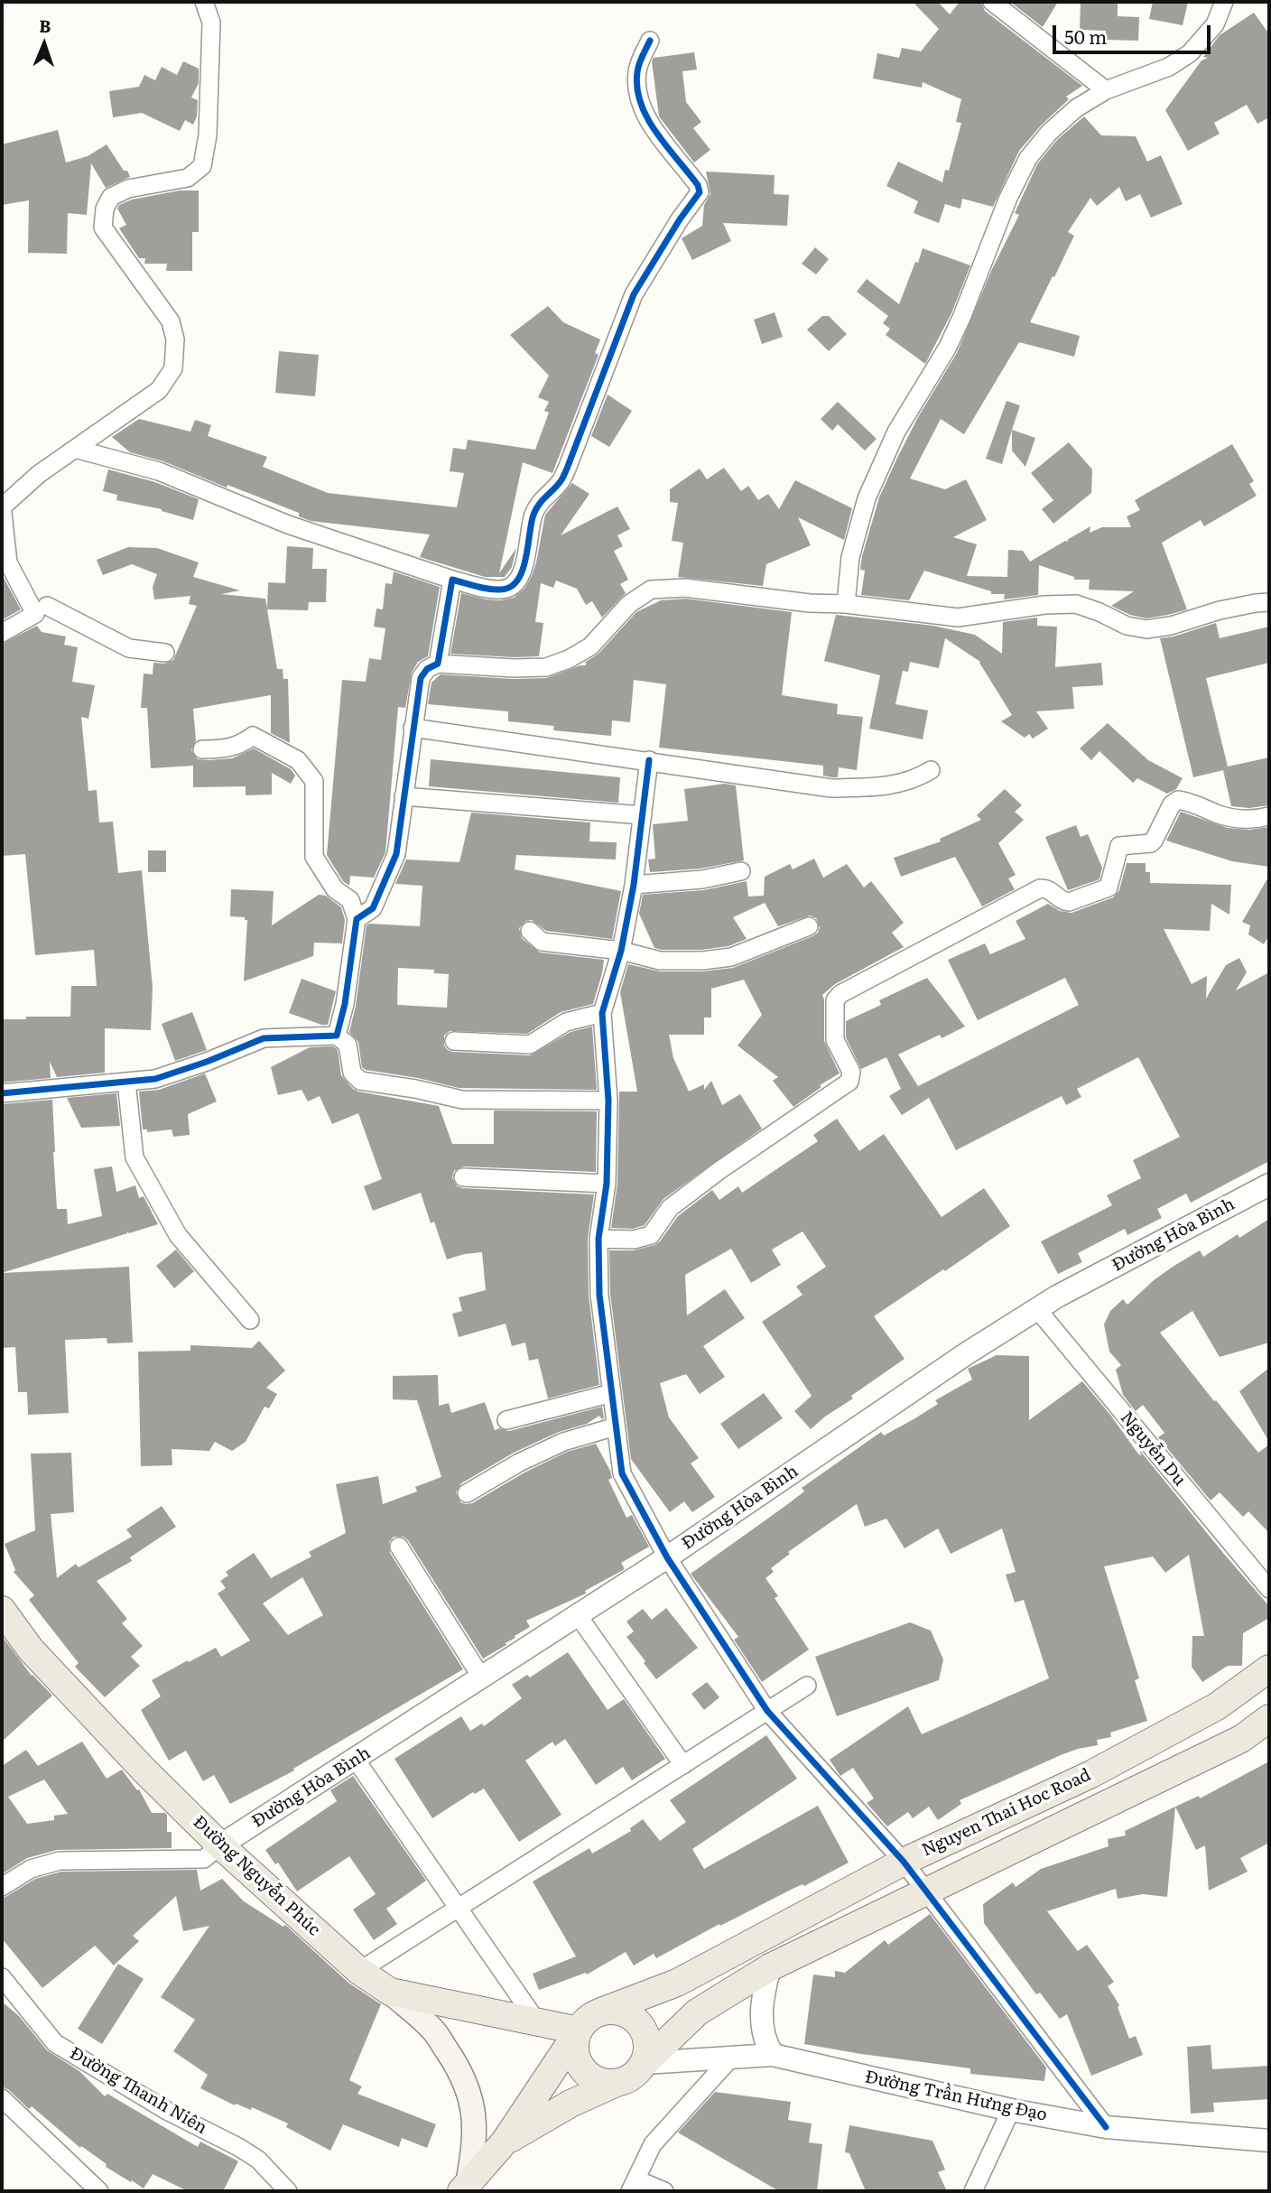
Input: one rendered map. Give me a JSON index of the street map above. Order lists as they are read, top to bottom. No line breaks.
{"streets":{"main road":["Nguyen Thai Hoc Road","Đường Nguyễn Phúc"],"street":["Đường Hòa Bình","Nguyễn Du","Đường Thanh Niên","Đường Trần Hưng Đạo"]},"crossings":[["Đường Hòa Bình","Nguyễn Du"],["Đường Hòa Bình","Đường Nguyễn Phúc"],["Nguyen Thai Hoc Road","Đường Nguyễn Phúc"],["Nguyen Thai Hoc Road","Đường Trần Hưng Đạo"],["Đường Nguyễn Phúc","Đường Trần Hưng Đạo"]],"scale_bar":"50 m","north":"top"}
